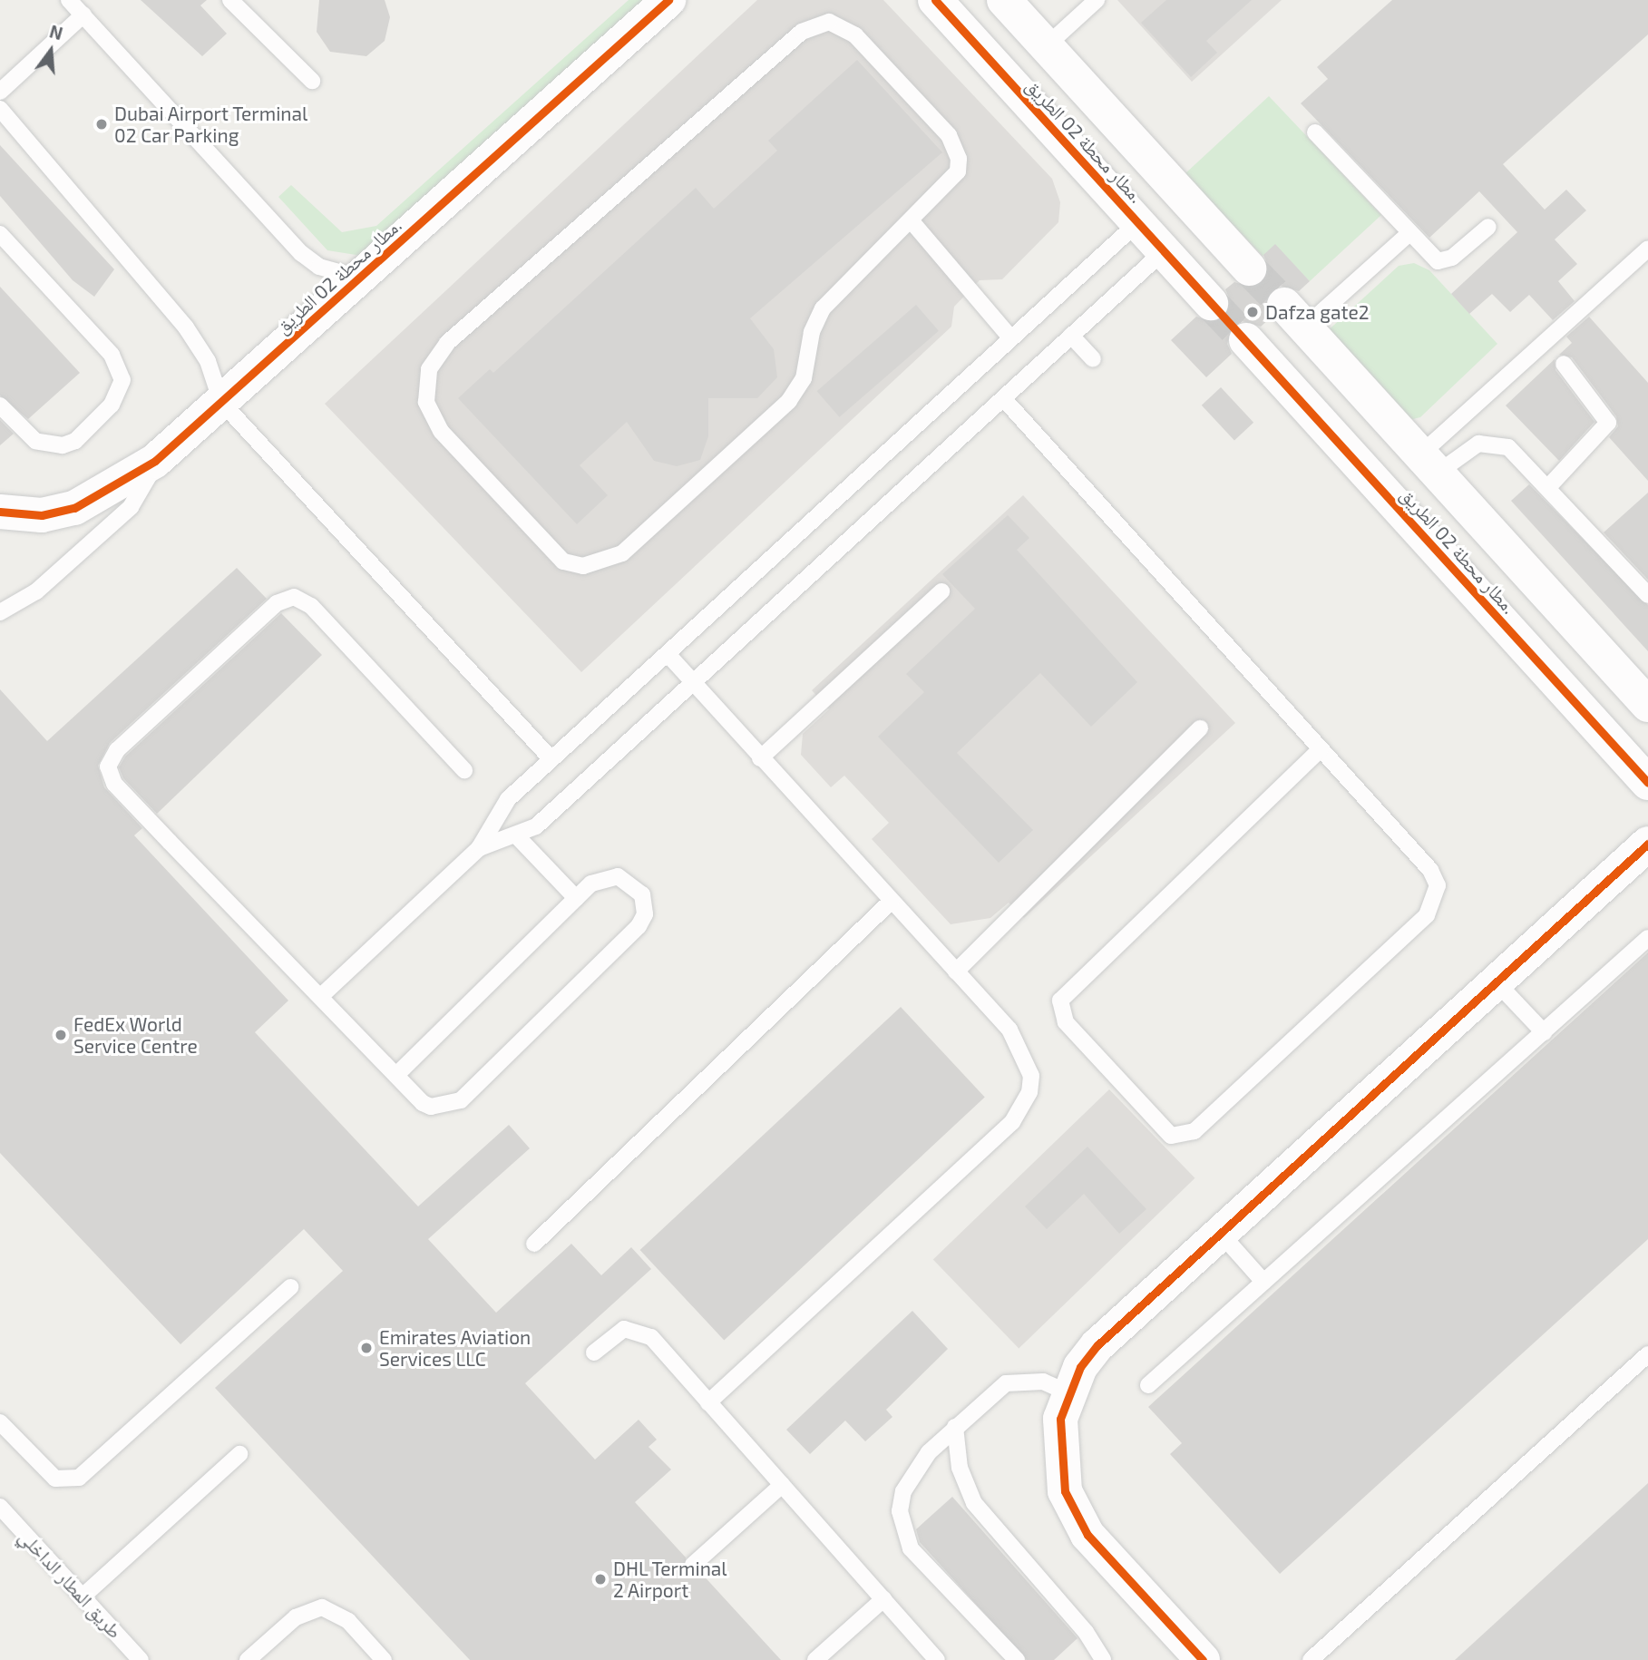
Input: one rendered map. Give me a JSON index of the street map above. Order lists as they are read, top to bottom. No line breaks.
{"streets":{"street":["مطار محطة 02 الطريق."],"lane":["طريق المطار الداخلي"]},"places":["Dubai Airport Terminal 02 Car Parking","Dafza gate2","FedEx World Service Centre","Emirates Aviation Services LLC","DHL Terminal 2 Airport"],"north":"top"}
